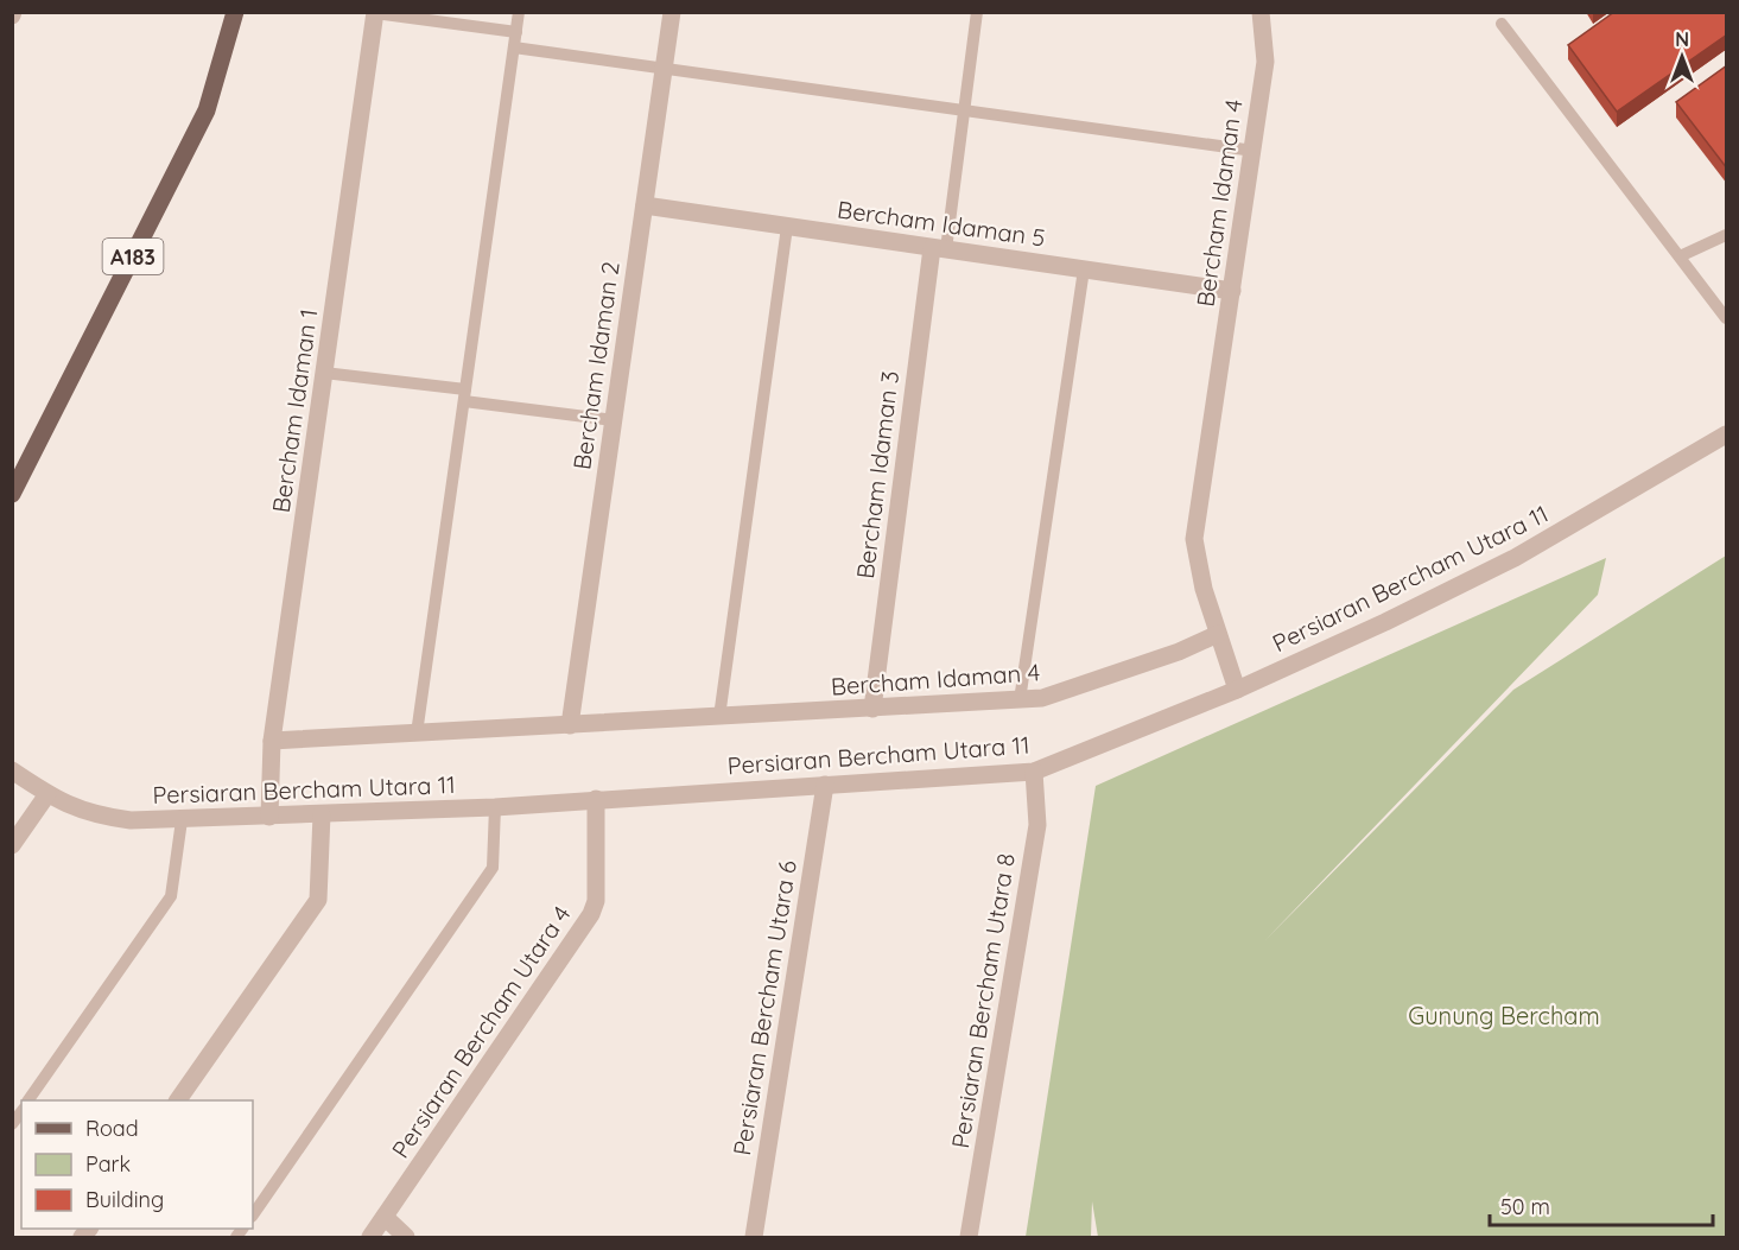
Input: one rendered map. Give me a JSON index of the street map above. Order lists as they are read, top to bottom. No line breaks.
{"streets":{"main road":["A183"],"street":["Bercham Idaman 4","Bercham Idaman 5","Bercham Idaman 2","Bercham Idaman 1","Bercham Idaman 3","Persiaran Bercham Utara 11","Persiaran Bercham Utara 8","Persiaran Bercham Utara 6","Persiaran Bercham Utara 4"]},"crossings":[["Bercham Idaman 4","Bercham Idaman 5"],["Bercham Idaman 4","Bercham Idaman 2"],["Bercham Idaman 4","Bercham Idaman 1"],["Bercham Idaman 4","Bercham Idaman 3"],["Bercham Idaman 5","Bercham Idaman 2"],["Bercham Idaman 5","Bercham Idaman 3"],["Bercham Idaman 1","Persiaran Bercham Utara 11"],["Persiaran Bercham Utara 11","Persiaran Bercham Utara 8"],["Persiaran Bercham Utara 11","Persiaran Bercham Utara 6"],["Persiaran Bercham Utara 11","Persiaran Bercham Utara 4"]],"parks":["Gunung Bercham"],"legend":["Road","Park","Building"],"scale_bar":"50 m","north":"top"}
